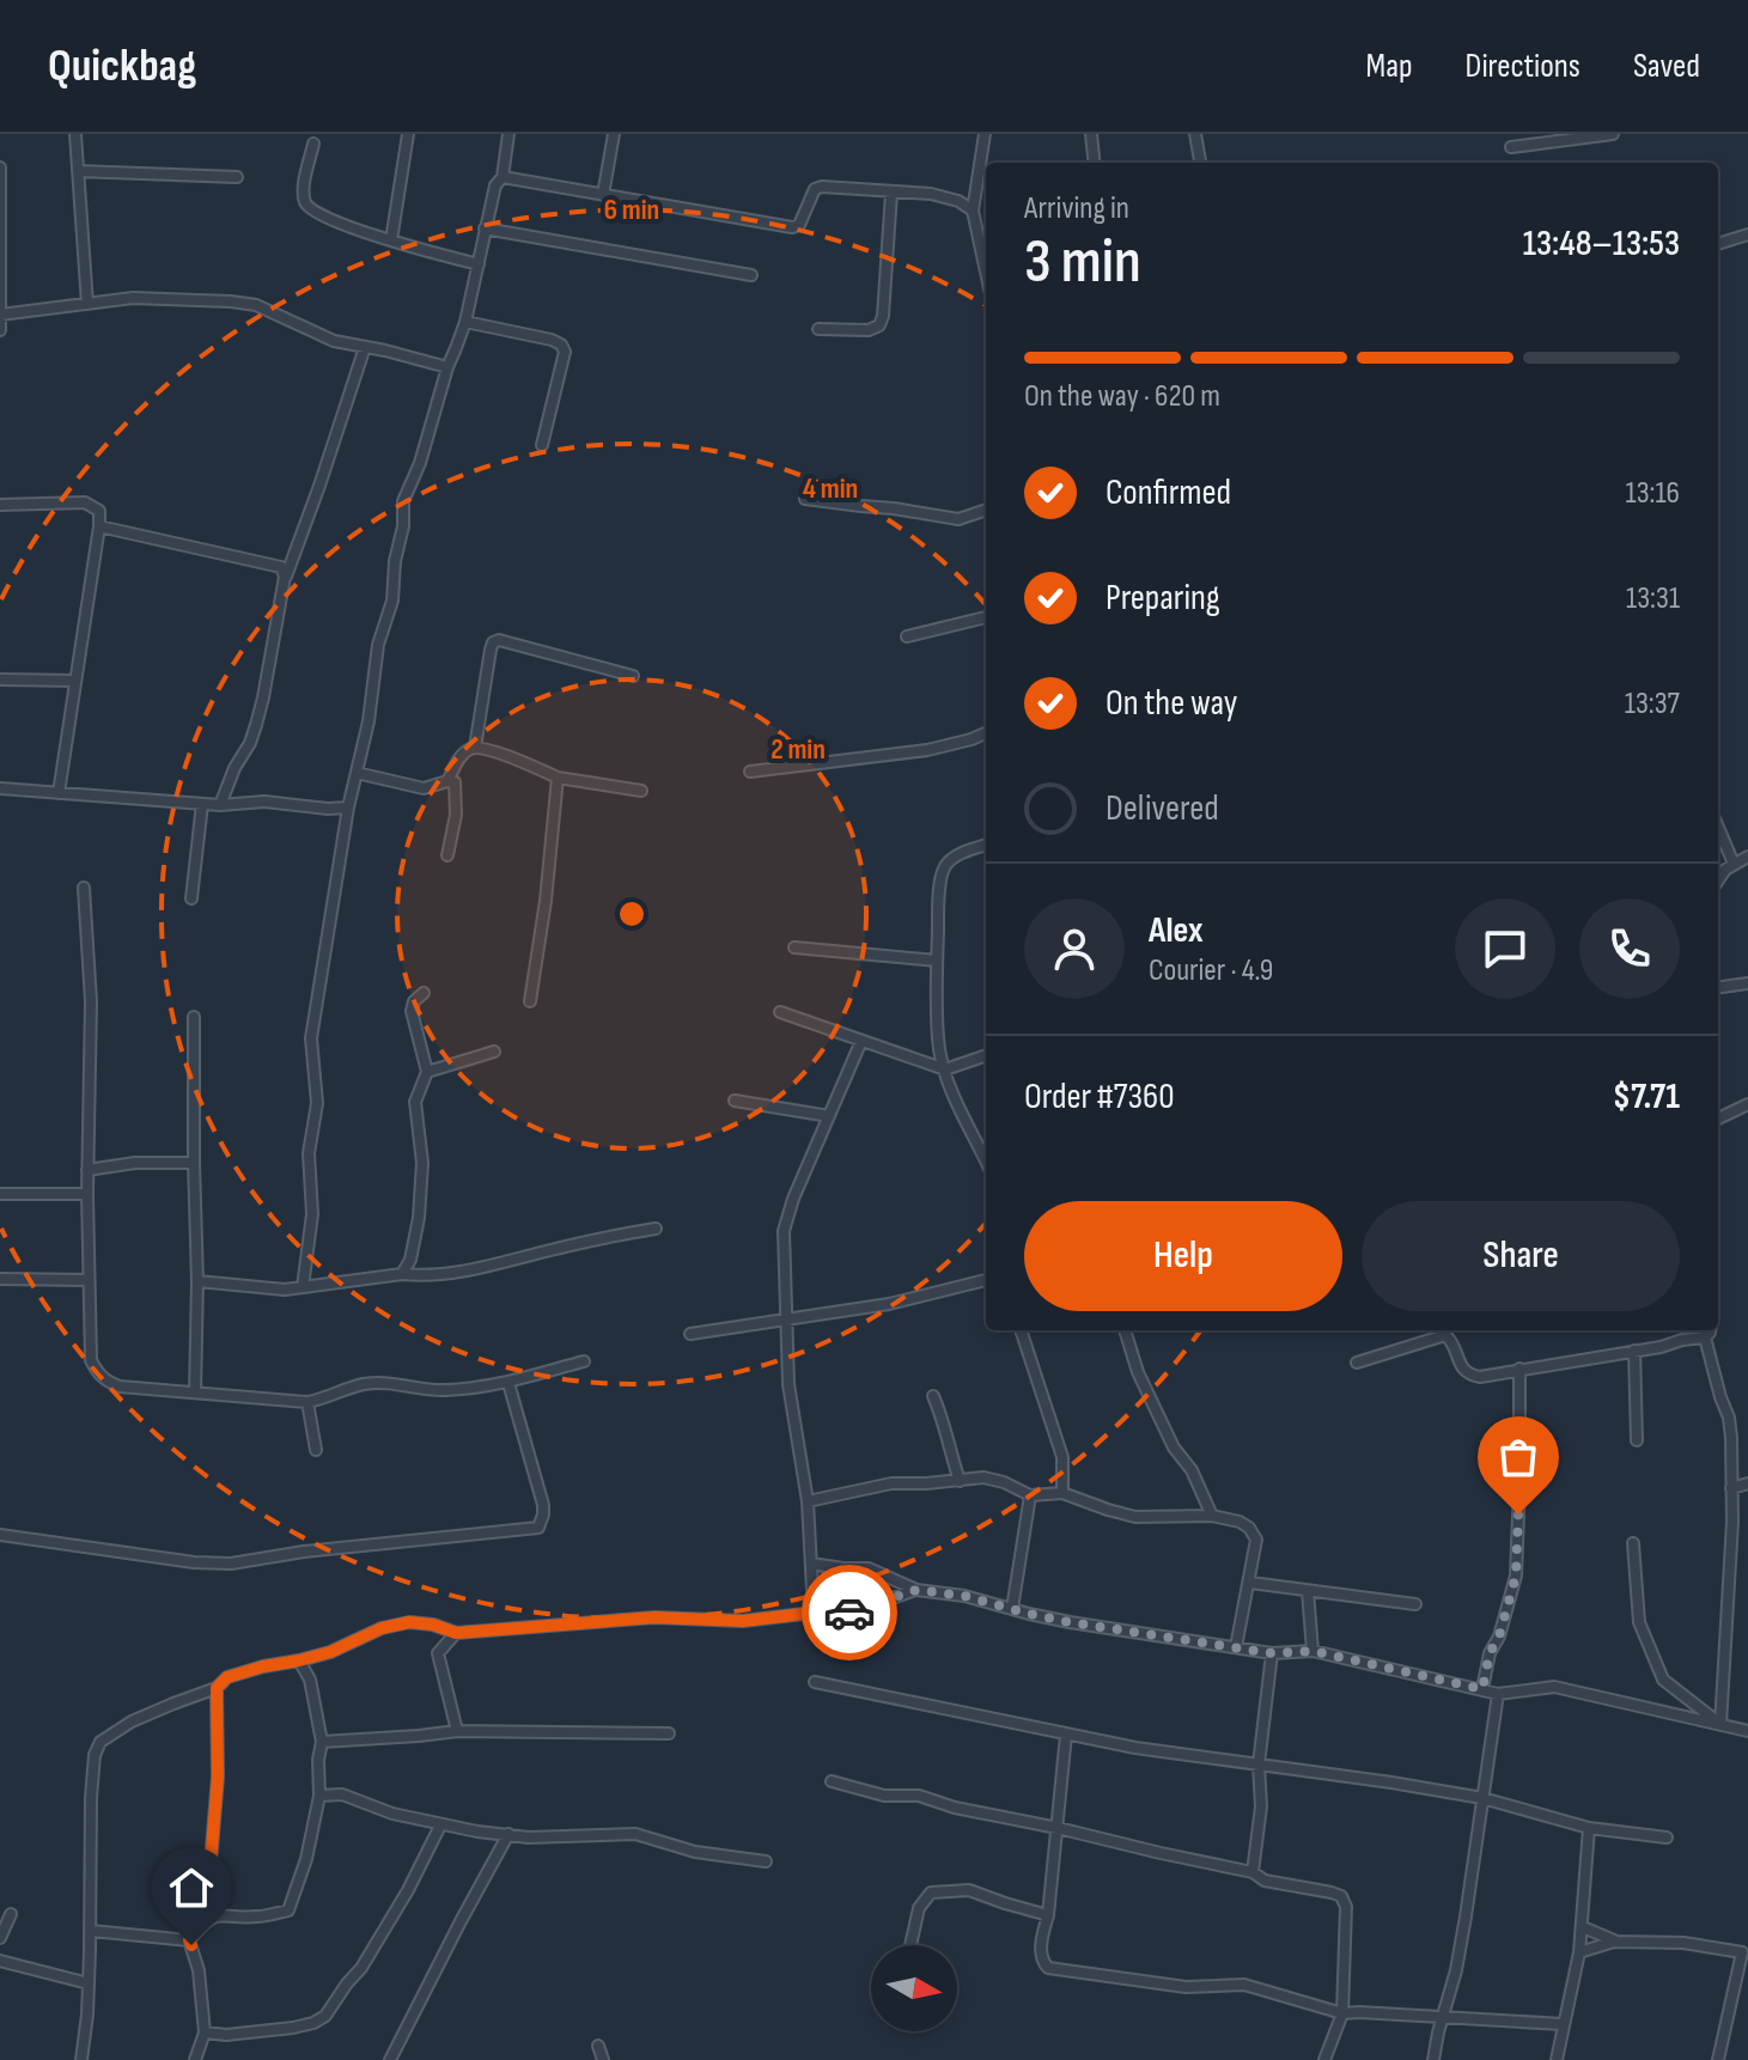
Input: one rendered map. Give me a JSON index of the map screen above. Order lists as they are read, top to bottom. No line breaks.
{"north":"right","page":{"header":"Quickbag","nav":["Map","Directions","Saved"],"heading":["3 min","Arriving in","13:48–13:53"],"panel":["Alex","Courier · 4.9","Order #7360","$7.71"],"bar":"On the way · 620 m","list":[["Confirmed","13:16"],["Preparing","13:31"],["On the way","13:37"],"Delivered"],"buttons":["Help","Share"]},"rings":["6 min","4 min","2 min"]}
